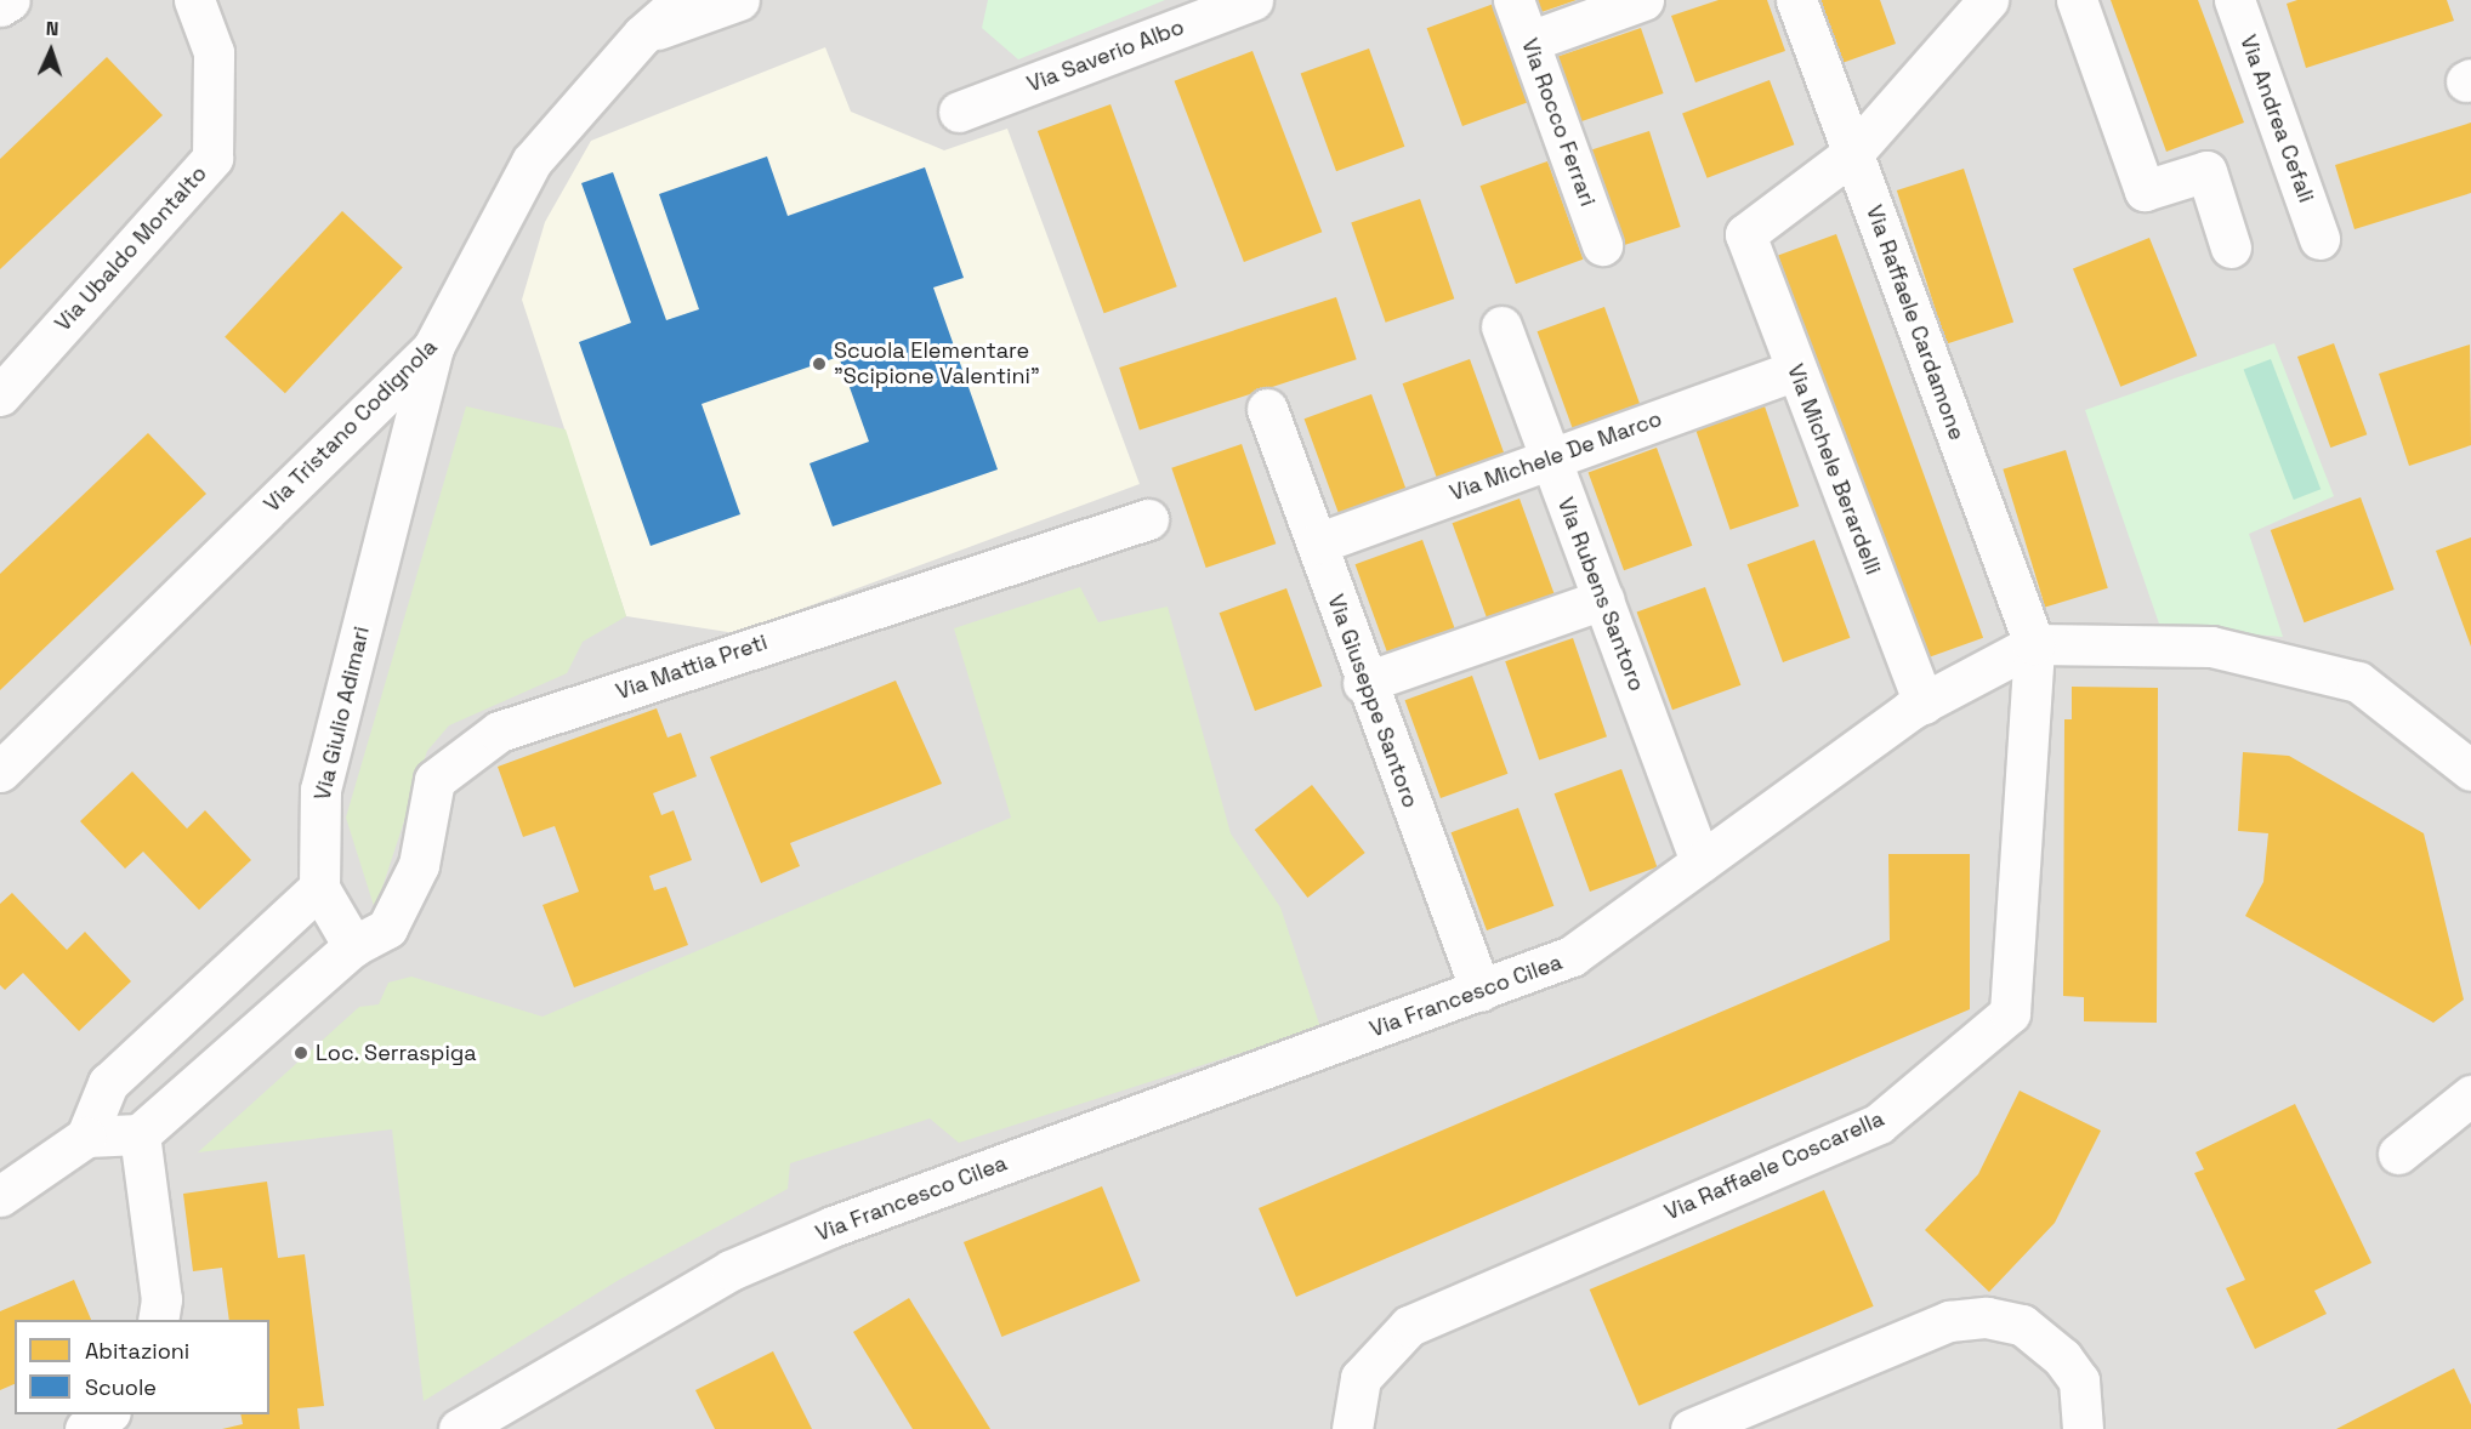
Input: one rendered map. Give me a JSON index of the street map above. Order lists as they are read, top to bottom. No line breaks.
{"streets":{"street":["Via Saverio Albo","Via Andrea Cefali","Via Rocco Ferrari","Via Ubaldo Montalto","Via Raffaele Cardamone","Via Tristano Codignola","Via Michele De Marco","Via Michele Berardelli","Via Rubens Santoro","Via Mattia Preti","Via Giuseppe Santoro","Via Giulio Adimari","Via Francesco Cilea","Via Raffaele Coscarella"]},"crossings":[["Via Raffaele Cardamone","Via Michele Berardelli"],["Via Raffaele Cardamone","Via Francesco Cilea"],["Via Raffaele Cardamone","Via Raffaele Coscarella"],["Via Tristano Codignola","Via Giulio Adimari"],["Via Michele De Marco","Via Michele Berardelli"],["Via Michele De Marco","Via Rubens Santoro"],["Via Michele De Marco","Via Giuseppe Santoro"],["Via Michele Berardelli","Via Francesco Cilea"],["Via Rubens Santoro","Via Francesco Cilea"],["Via Giuseppe Santoro","Via Francesco Cilea"],["Via Francesco Cilea","Via Raffaele Coscarella"]],"places":["Scuola Elementare \"Scipione Valentini\"","Loc. Serraspiga"],"legend":["Abitazioni","Scuole"],"north":"top"}
